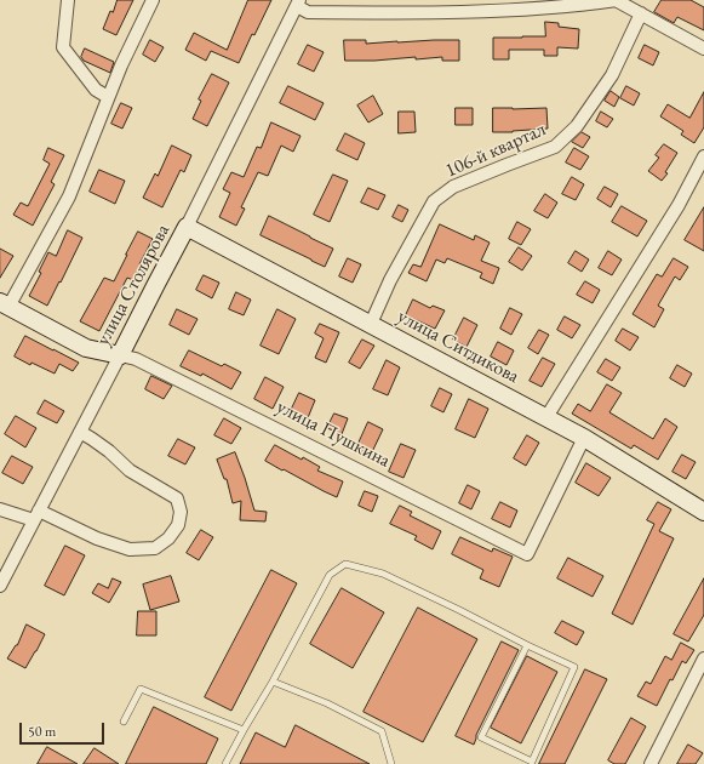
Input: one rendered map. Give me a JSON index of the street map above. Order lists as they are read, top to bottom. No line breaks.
{"streets":{"street":["106-й квартал","улица Столярова","улица Ситдикова","улица Пушкина"]},"crossings":[["106-й квартал","улица Ситдикова"],["улица Столярова","улица Ситдикова"],["улица Столярова","улица Пушкина"],["улица Ситдикова","улица Пушкина"]],"scale_bar":"50 m"}
